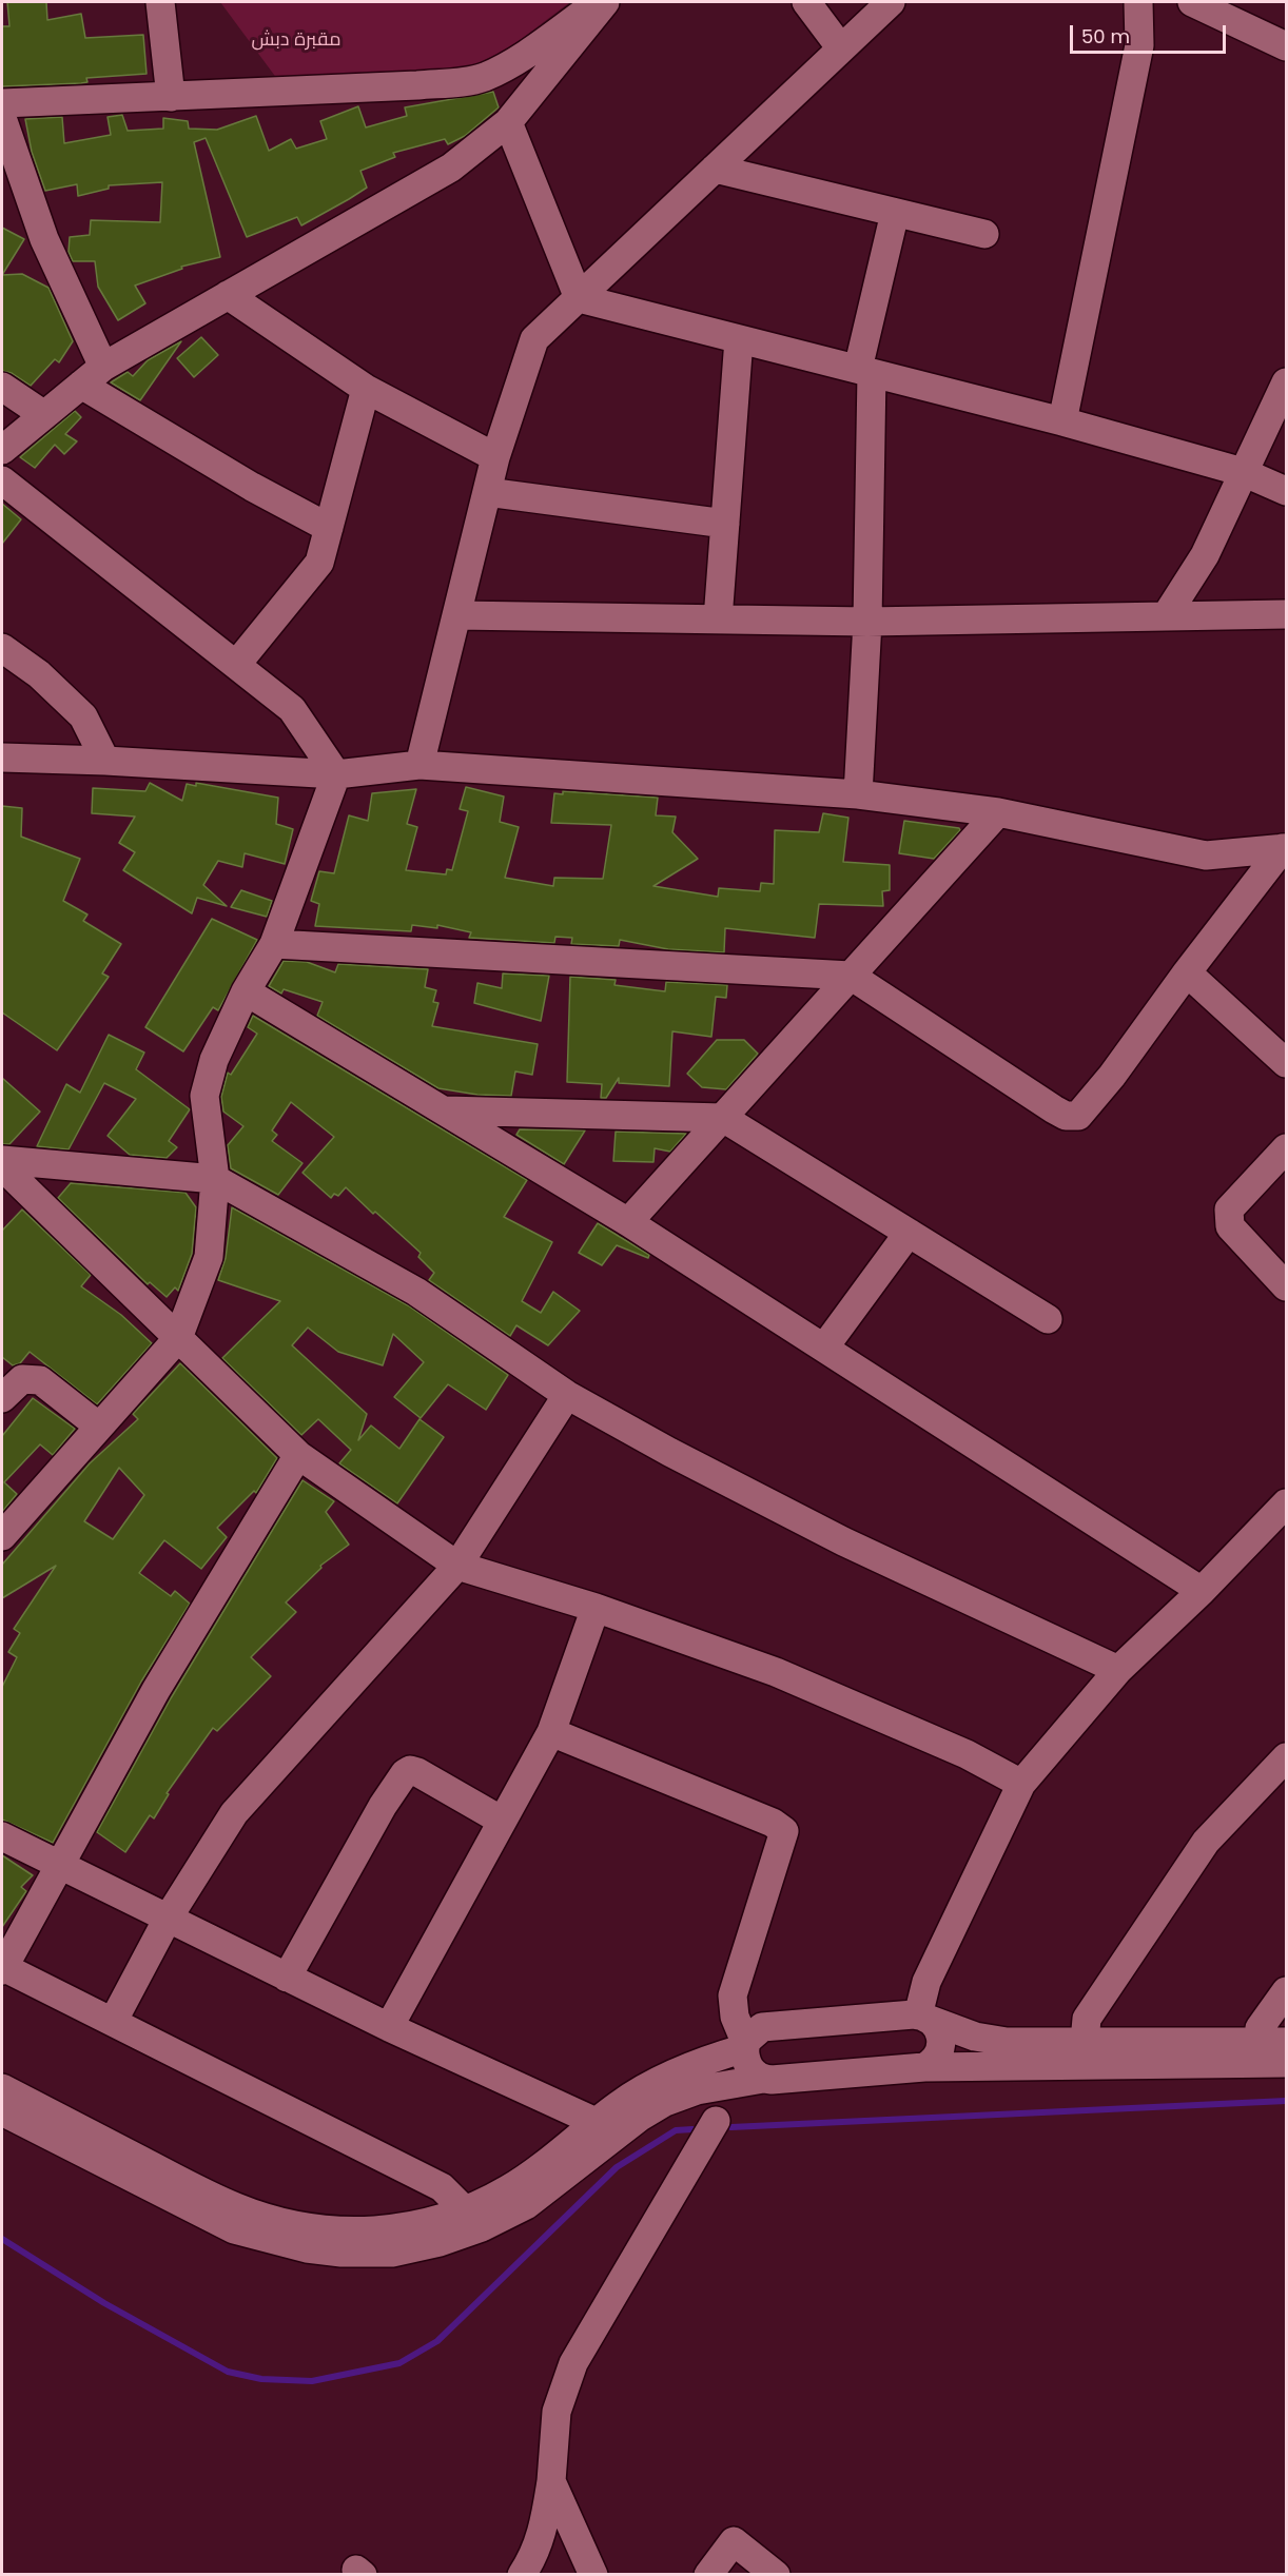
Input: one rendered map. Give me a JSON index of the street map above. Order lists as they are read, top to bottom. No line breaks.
{"parks":["مقبرة دبش"],"scale_bar":"50 m"}
